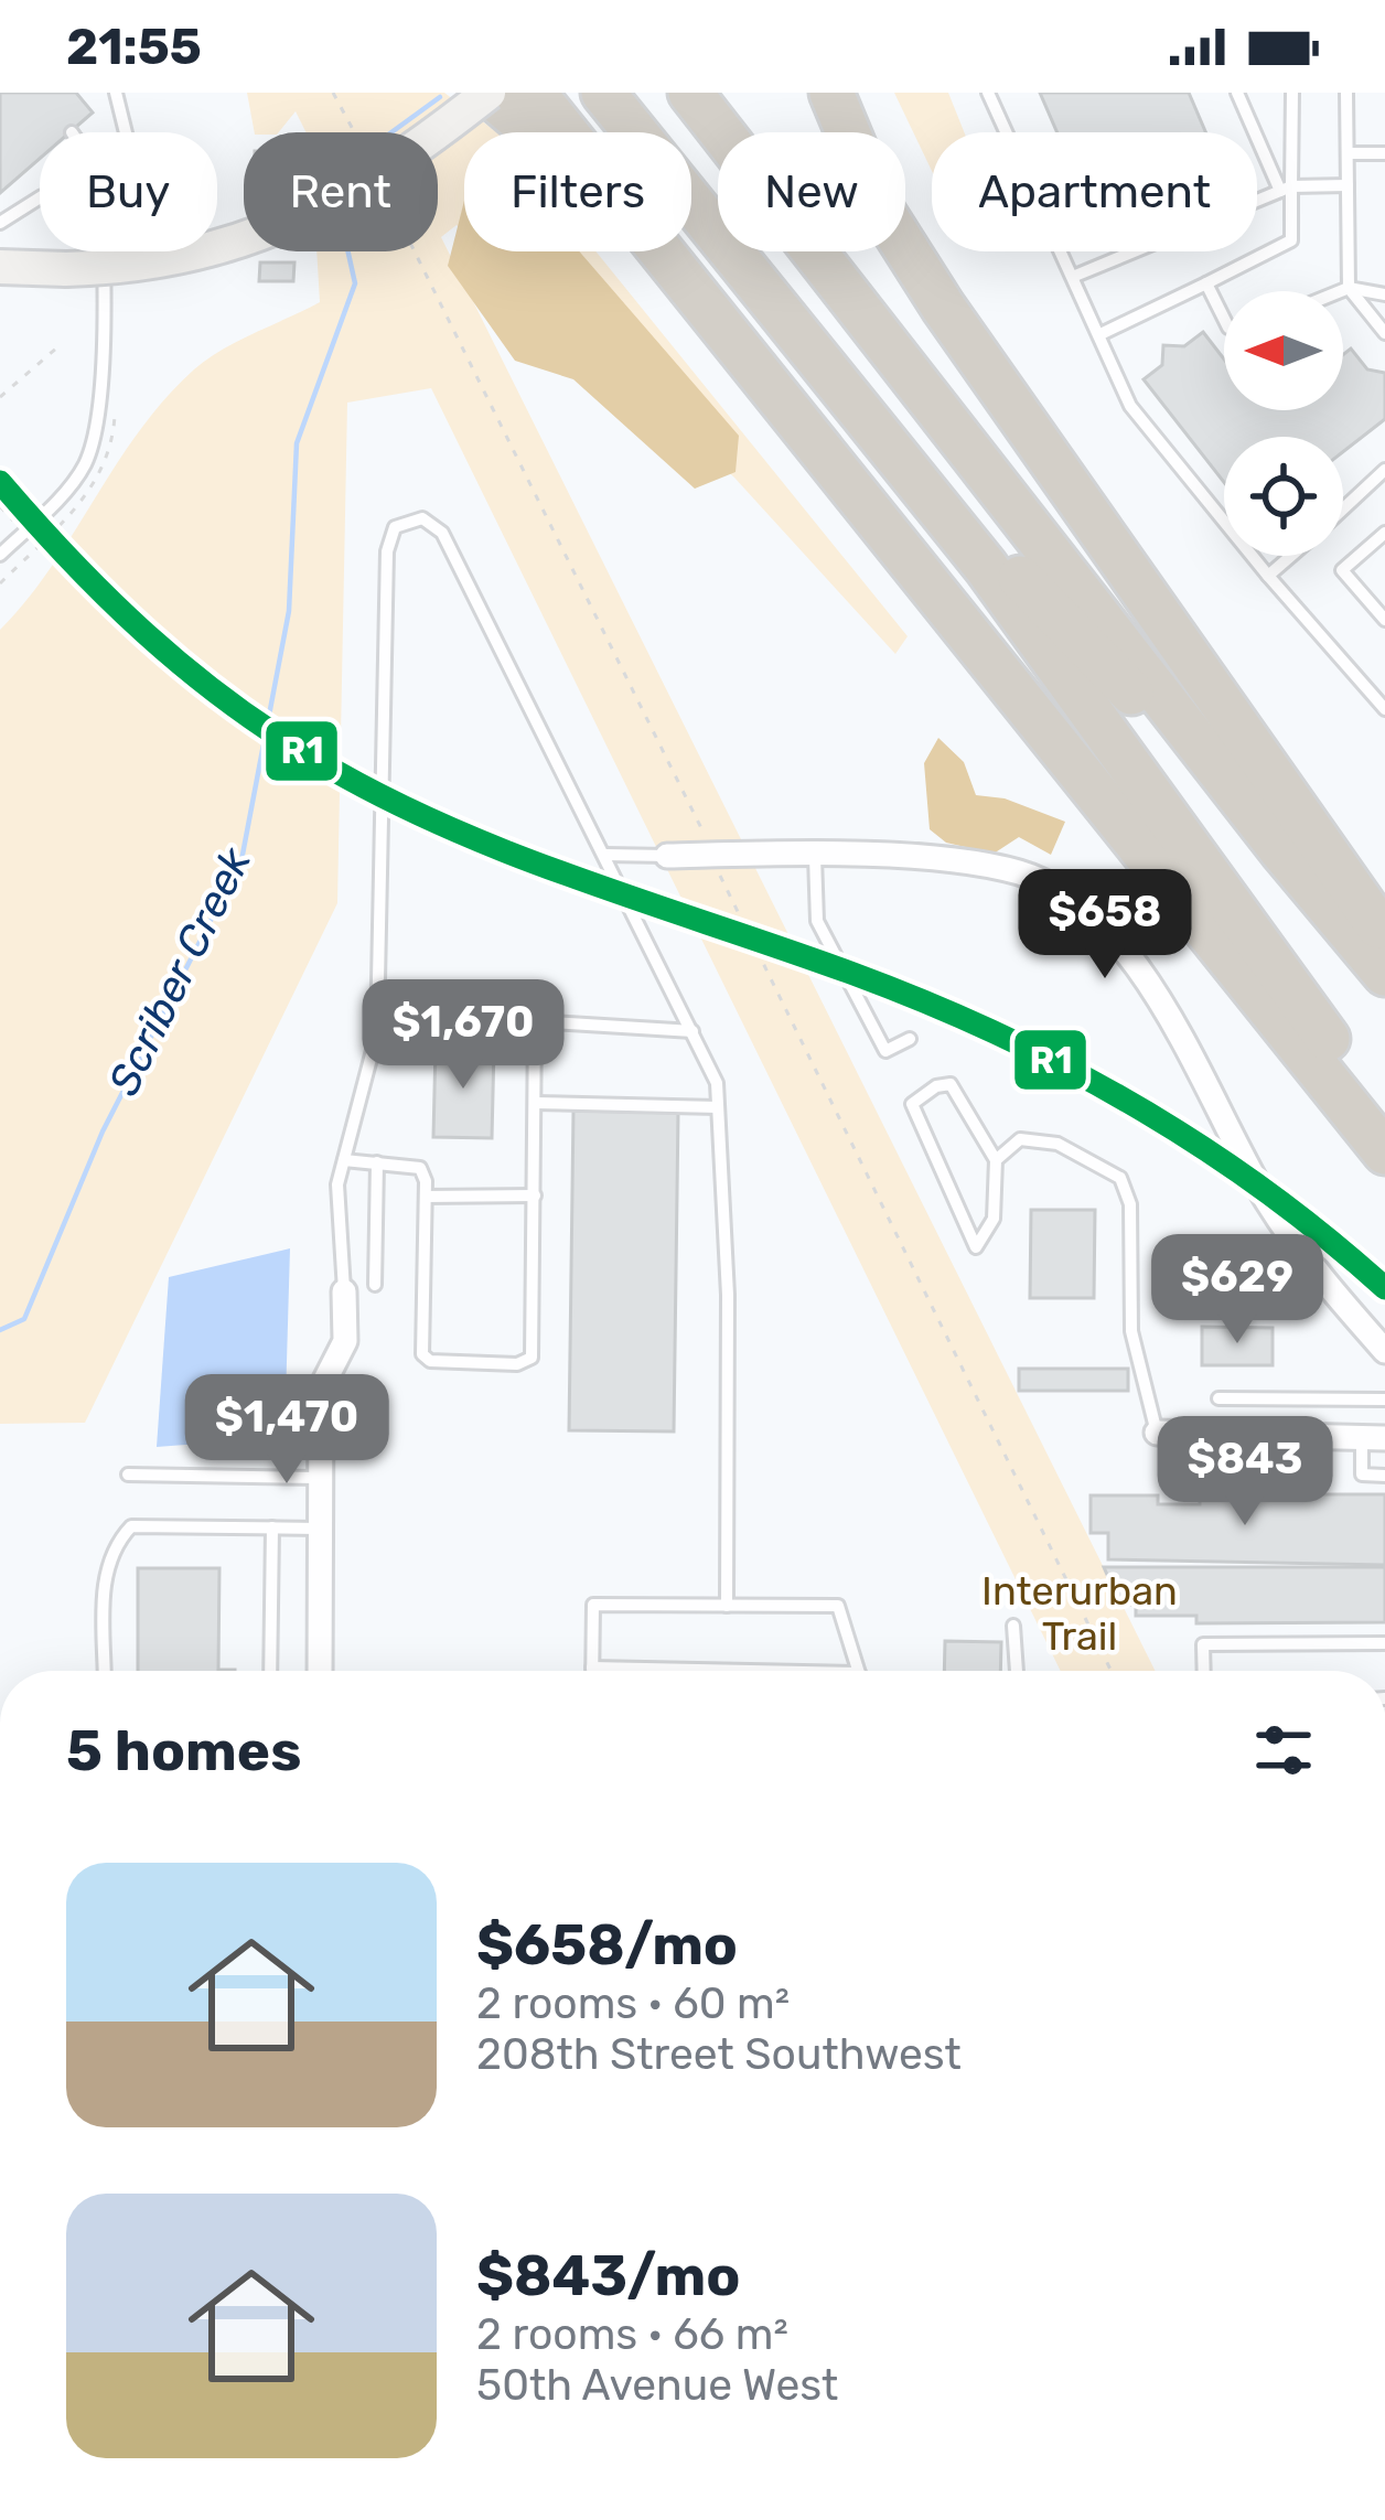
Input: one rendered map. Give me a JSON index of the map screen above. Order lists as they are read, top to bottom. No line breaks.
{"water":["Scriber Creek"],"parks":["Interurban Trail"],"lines":["transit line R1"],"north":"left","page":{"status":"21:55","chip":["Buy","Rent","Filters","New","Apartment"],"price":["$658","$1,670","$629","$1,470","$843"],"heading":"5 homes","list":[{"name":"$658/mo","note":"2 rooms · 60 m² · 208th Street Southwest"},{"name":"$843/mo","note":"2 rooms · 66 m² · 50th Avenue West"}]}}
